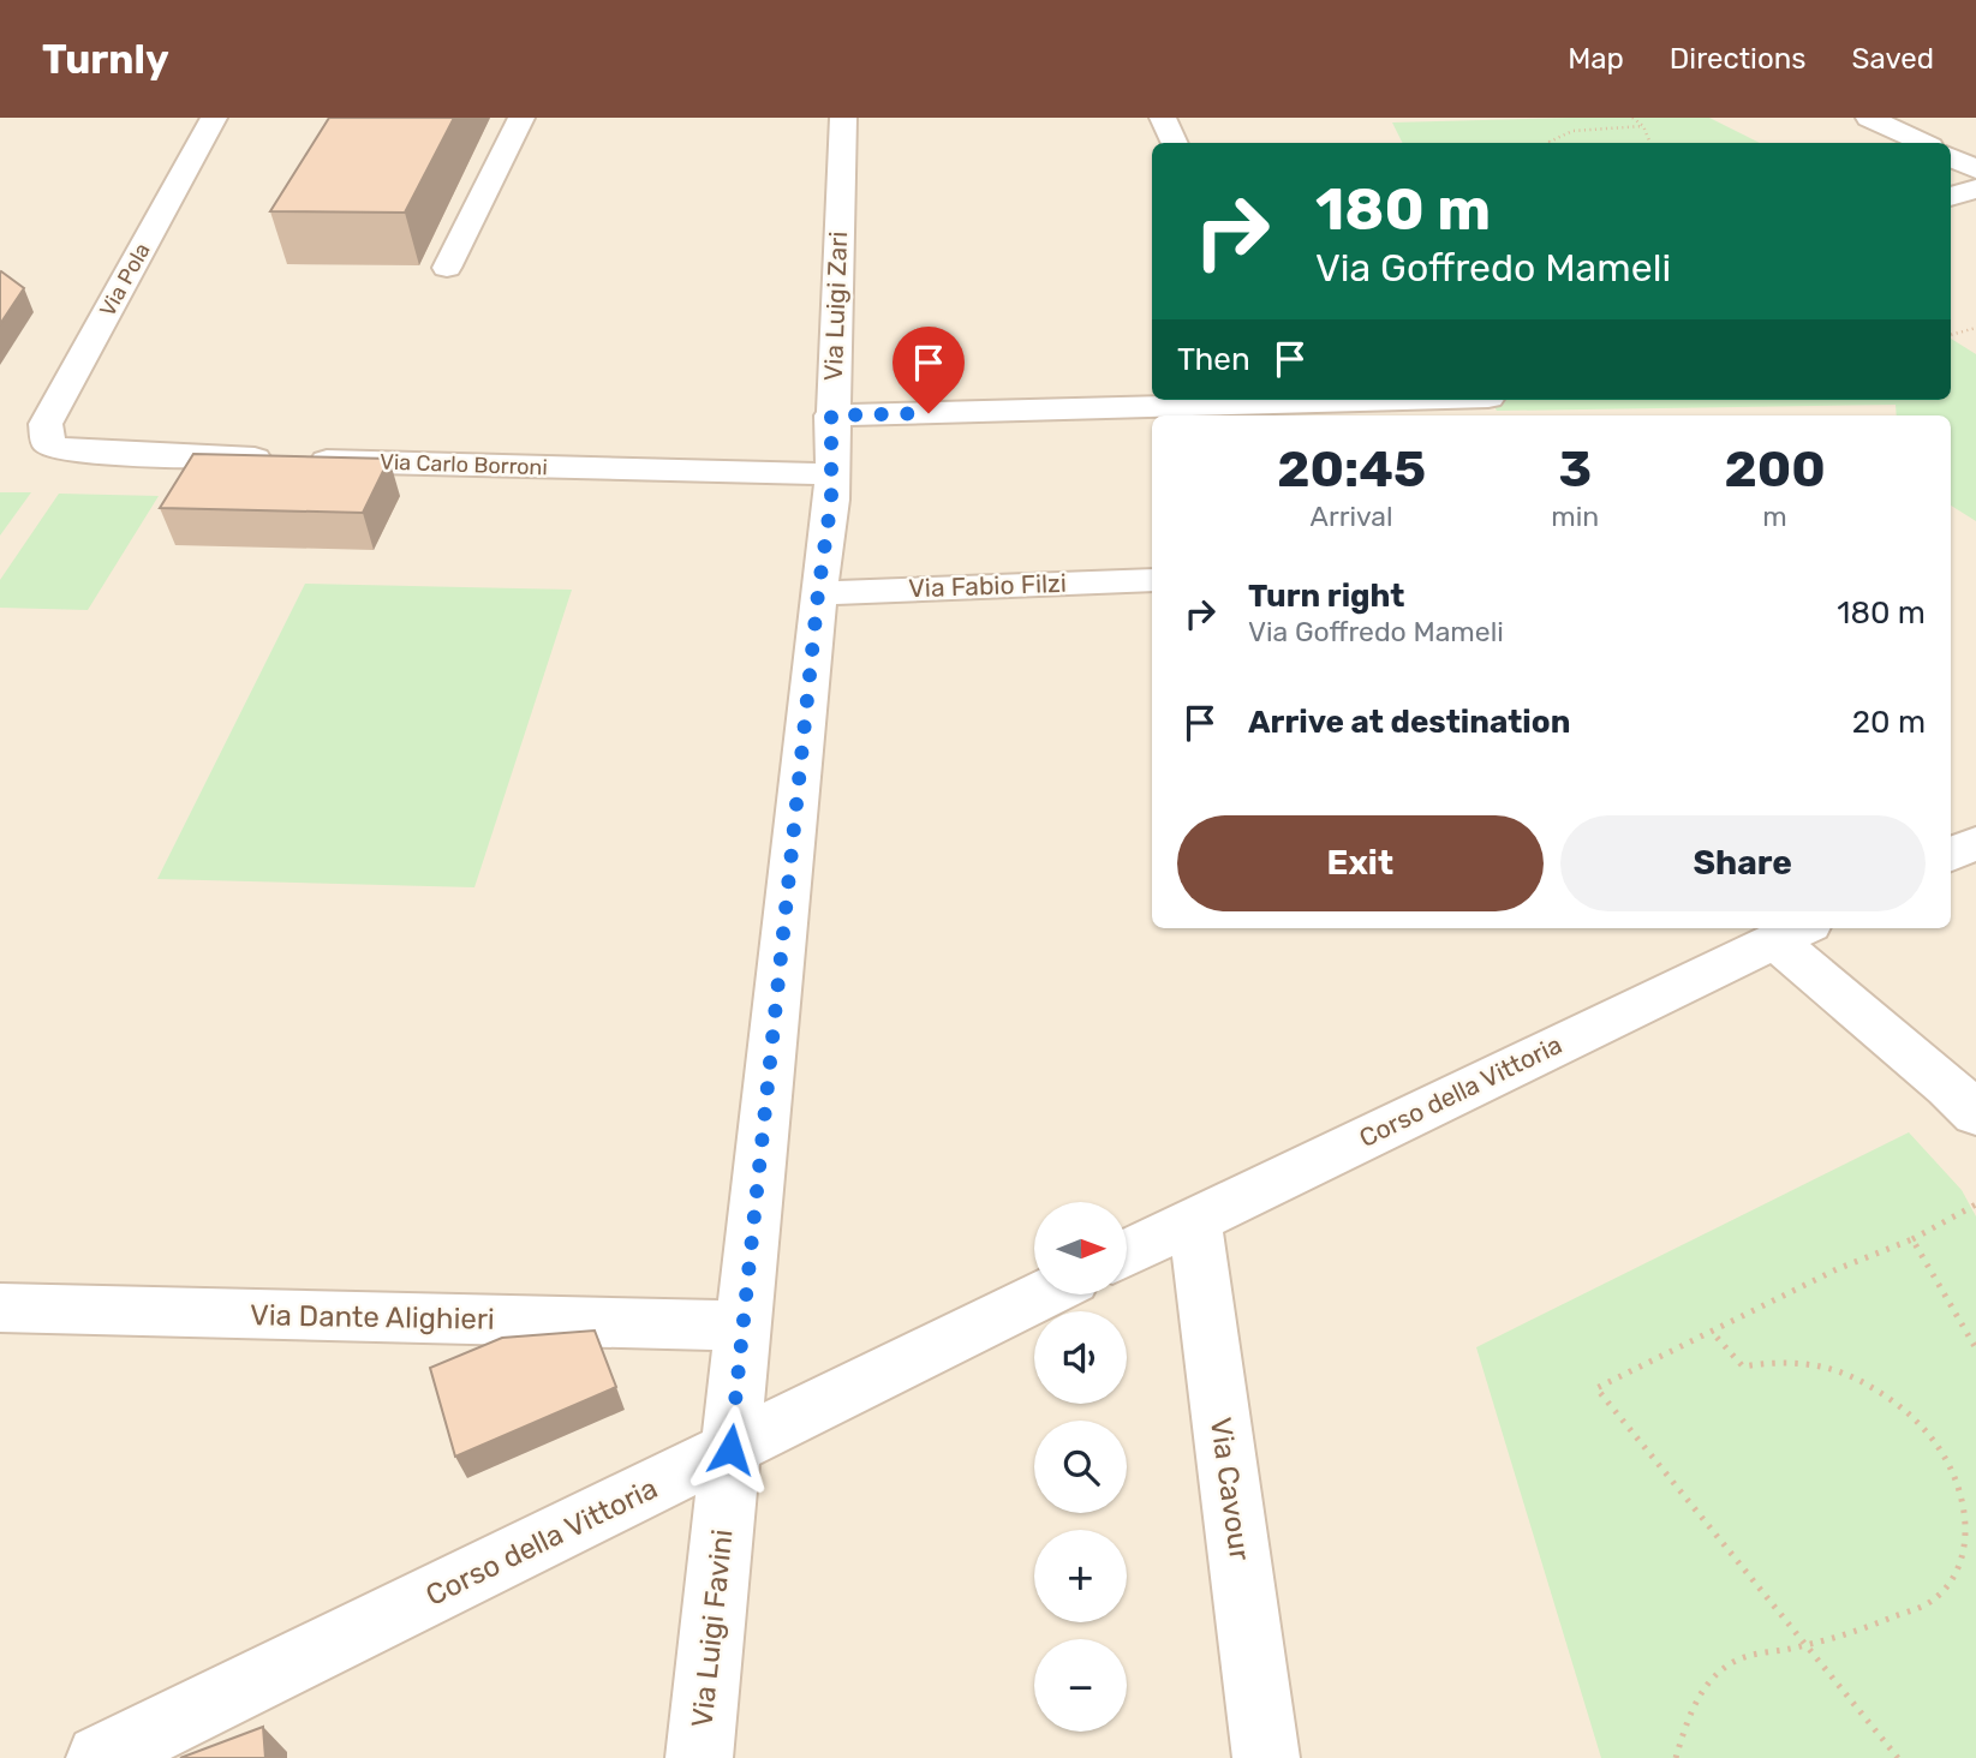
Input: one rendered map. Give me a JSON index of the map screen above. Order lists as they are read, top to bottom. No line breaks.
{"streets":{"street":["Via Pola","Via Luigi Zari","Via Carlo Borroni","Via Fabio Filzi","Corso della Vittoria","Via Dante Alighieri","Via Cavour","Via Luigi Favini"]},"crossings":[["Via Pola","Via Carlo Borroni"],["Via Luigi Zari","Via Carlo Borroni"],["Via Luigi Zari","Via Fabio Filzi"],["Via Luigi Zari","Corso della Vittoria"],["Via Luigi Zari","Via Dante Alighieri"],["Via Luigi Zari","Via Luigi Favini"],["Corso della Vittoria","Via Cavour"],["Corso della Vittoria","Via Luigi Favini"]],"north":"right","page":{"header":"Turnly","nav":["Map","Directions","Saved"],"turn":["180 m","Via Goffredo Mameli"],"then":"Then","eta":["20:45","Arrival","3","min","200","m"],"list":[{"name":"Turn right","note":"Via Goffredo Mameli","value":"180 m"},{"name":"Arrive at destination","value":"20 m"}],"buttons":["Exit","Share"],"map_buttons":["+","−"]}}
